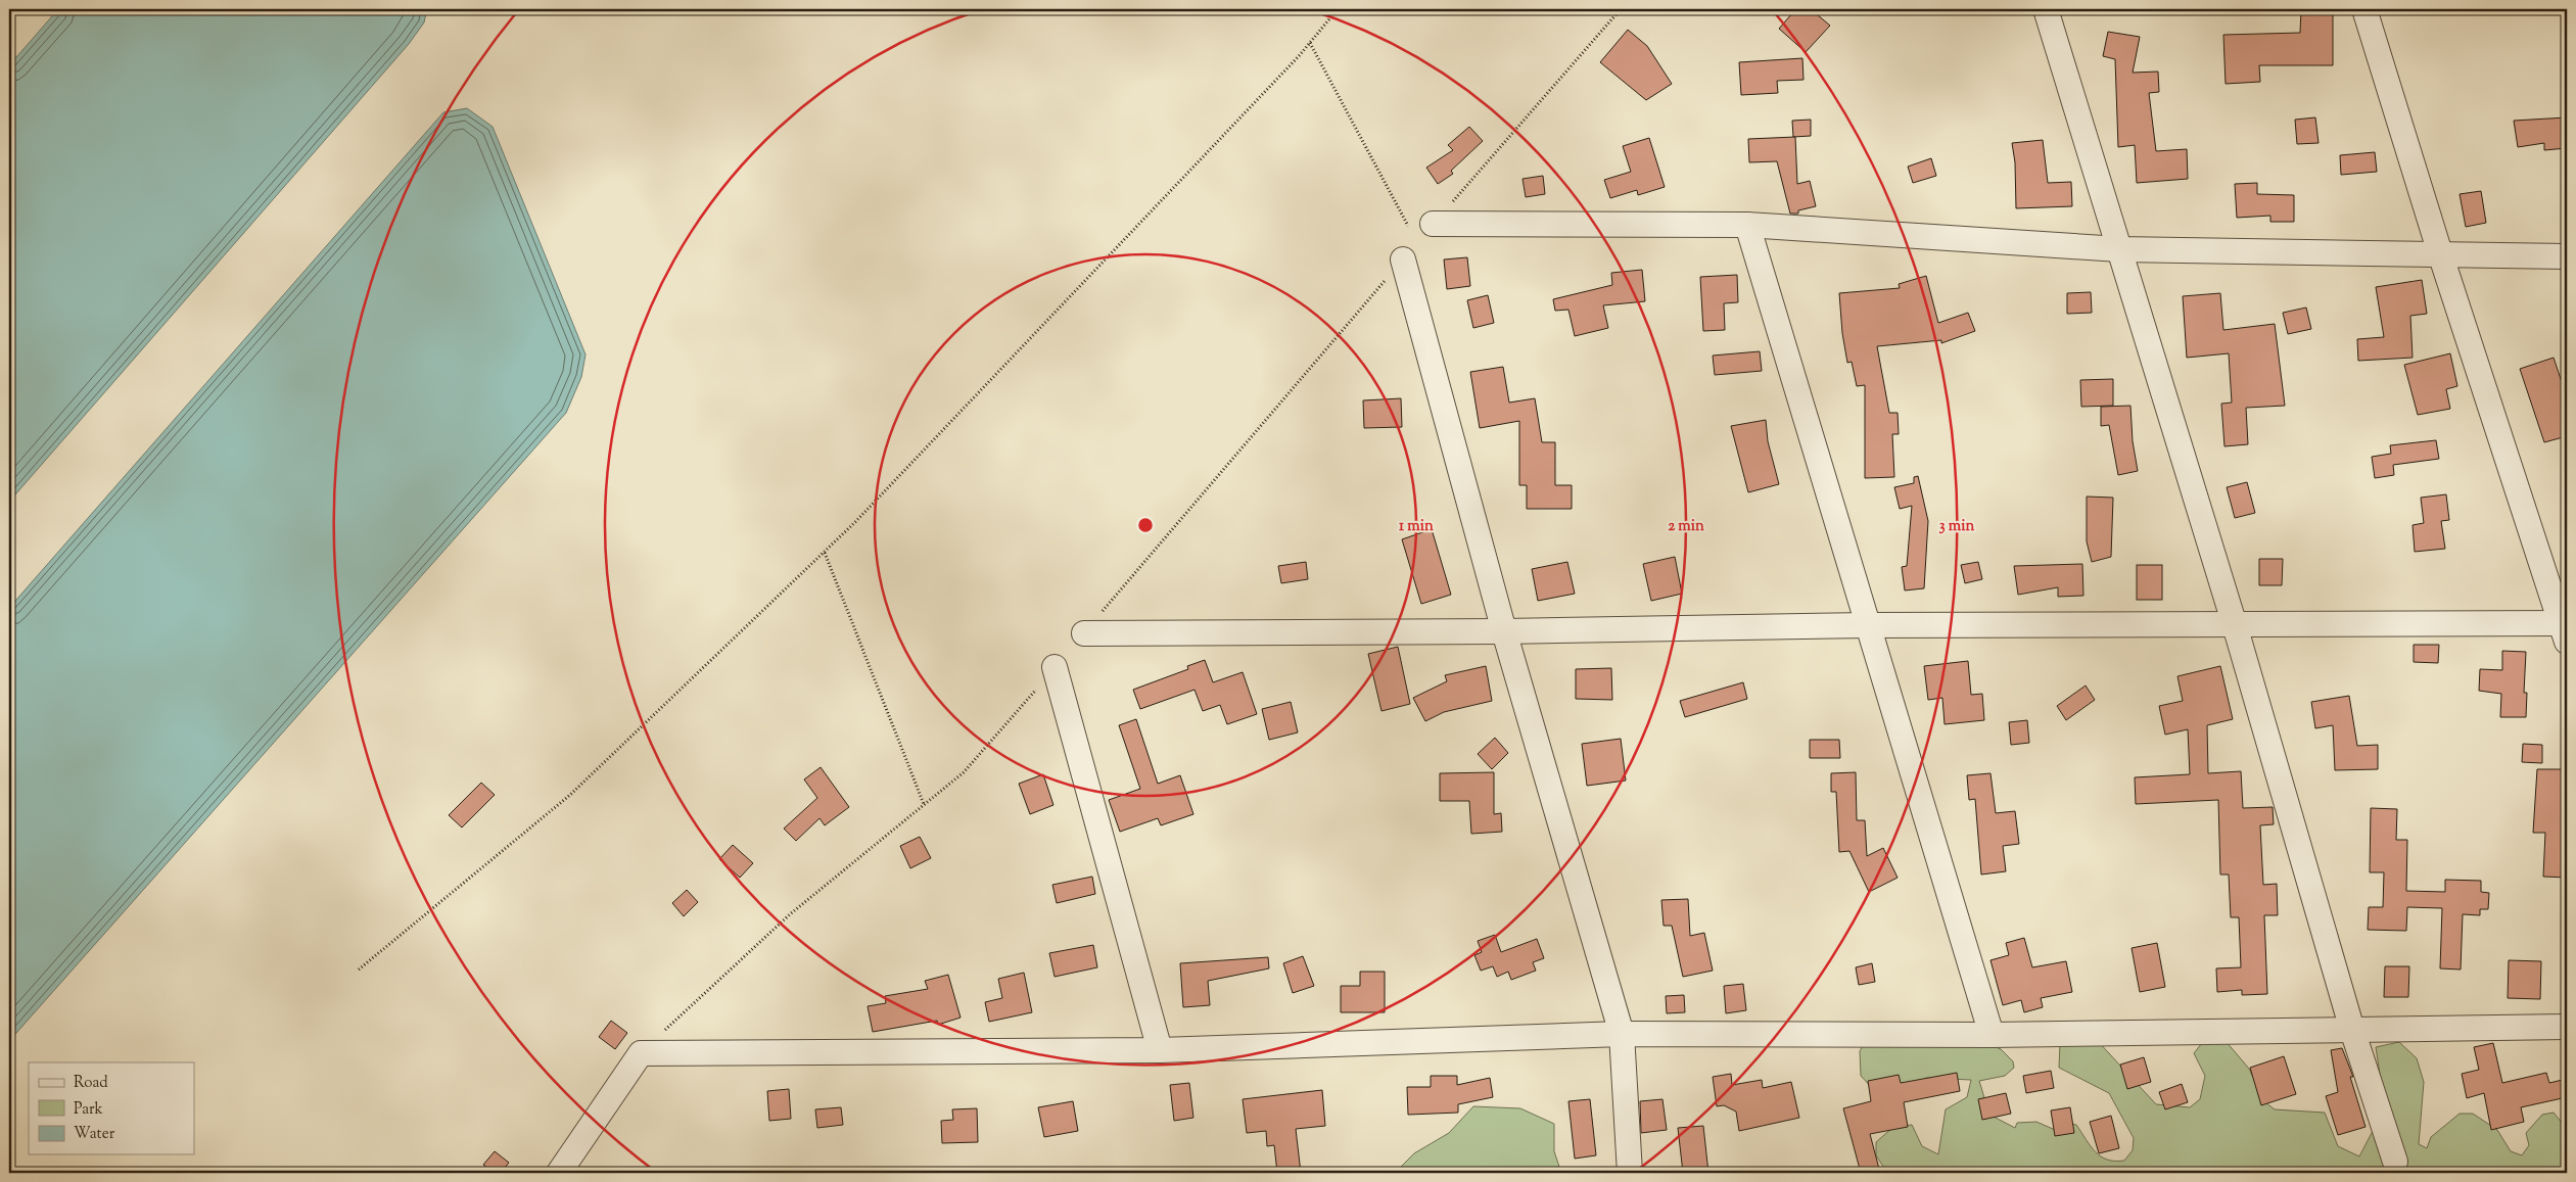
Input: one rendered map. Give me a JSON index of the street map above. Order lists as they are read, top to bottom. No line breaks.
{"legend":["Road","Park","Water"],"rings":["1 min","2 min","3 min"]}
